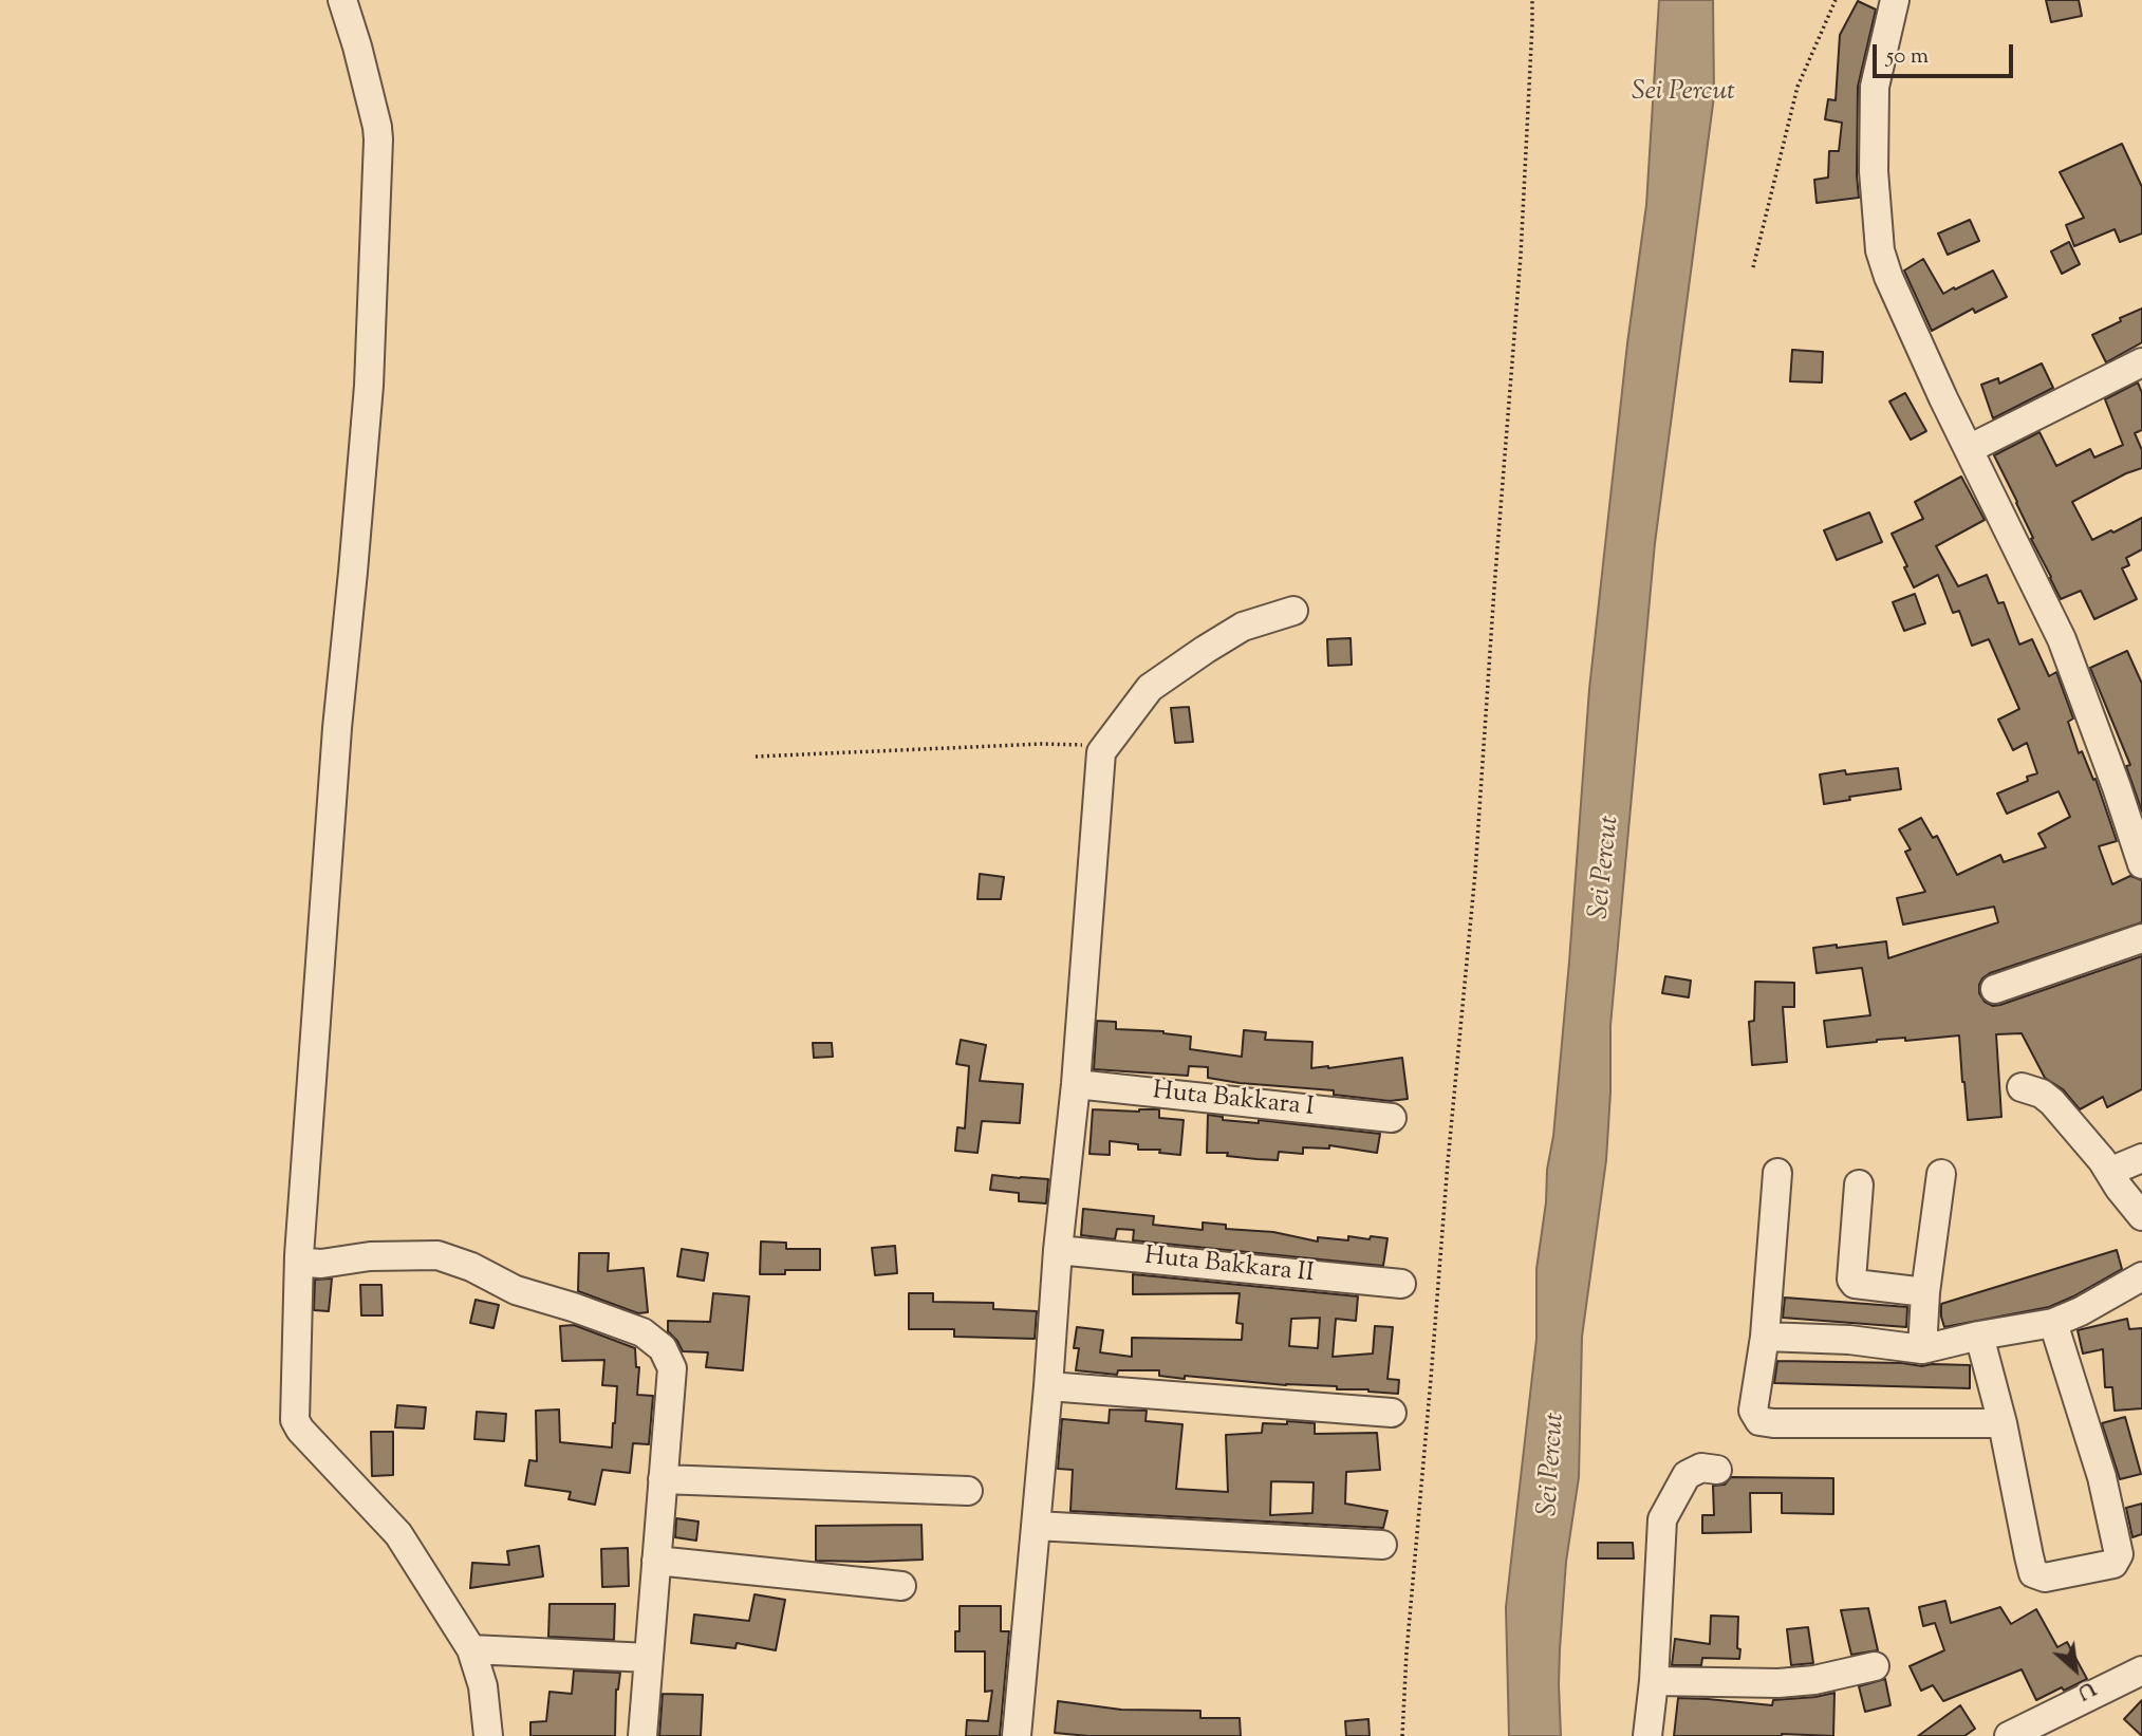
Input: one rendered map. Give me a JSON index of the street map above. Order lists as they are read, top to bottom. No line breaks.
{"streets":{"street":["Huta Bakkara I","Huta Bakkara II"]},"water":["Sei Percut"],"scale_bar":"50 m","north":"bottom right"}
